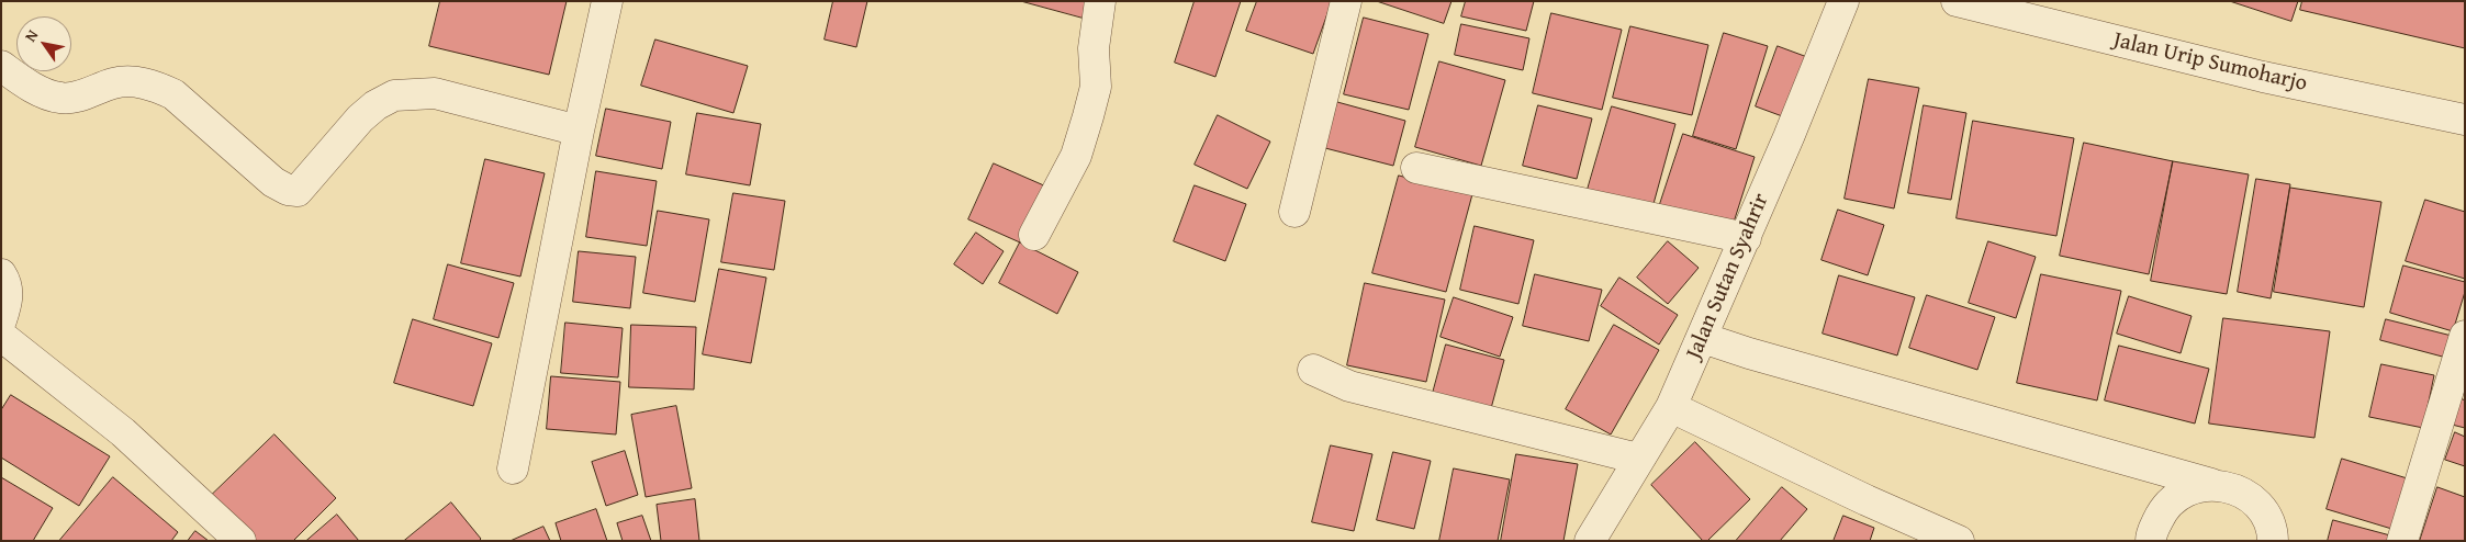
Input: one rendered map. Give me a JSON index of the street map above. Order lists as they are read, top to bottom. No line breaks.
{"streets":{"street":["Jalan Urip Sumoharjo","Jalan Sutan Syahrir"]},"north":"top left"}
